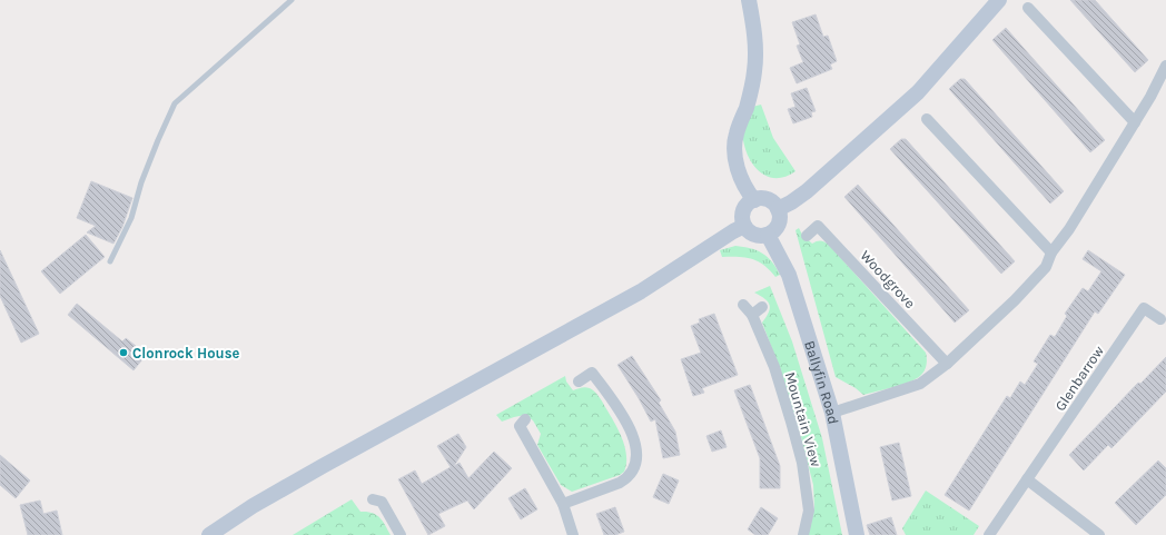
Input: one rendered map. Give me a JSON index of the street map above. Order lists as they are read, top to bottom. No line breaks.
{"streets":{"street":["Woodgrove","Glenbarrow","Ballyfin Road","Mountain View"]},"places":["Clonrock House"]}
